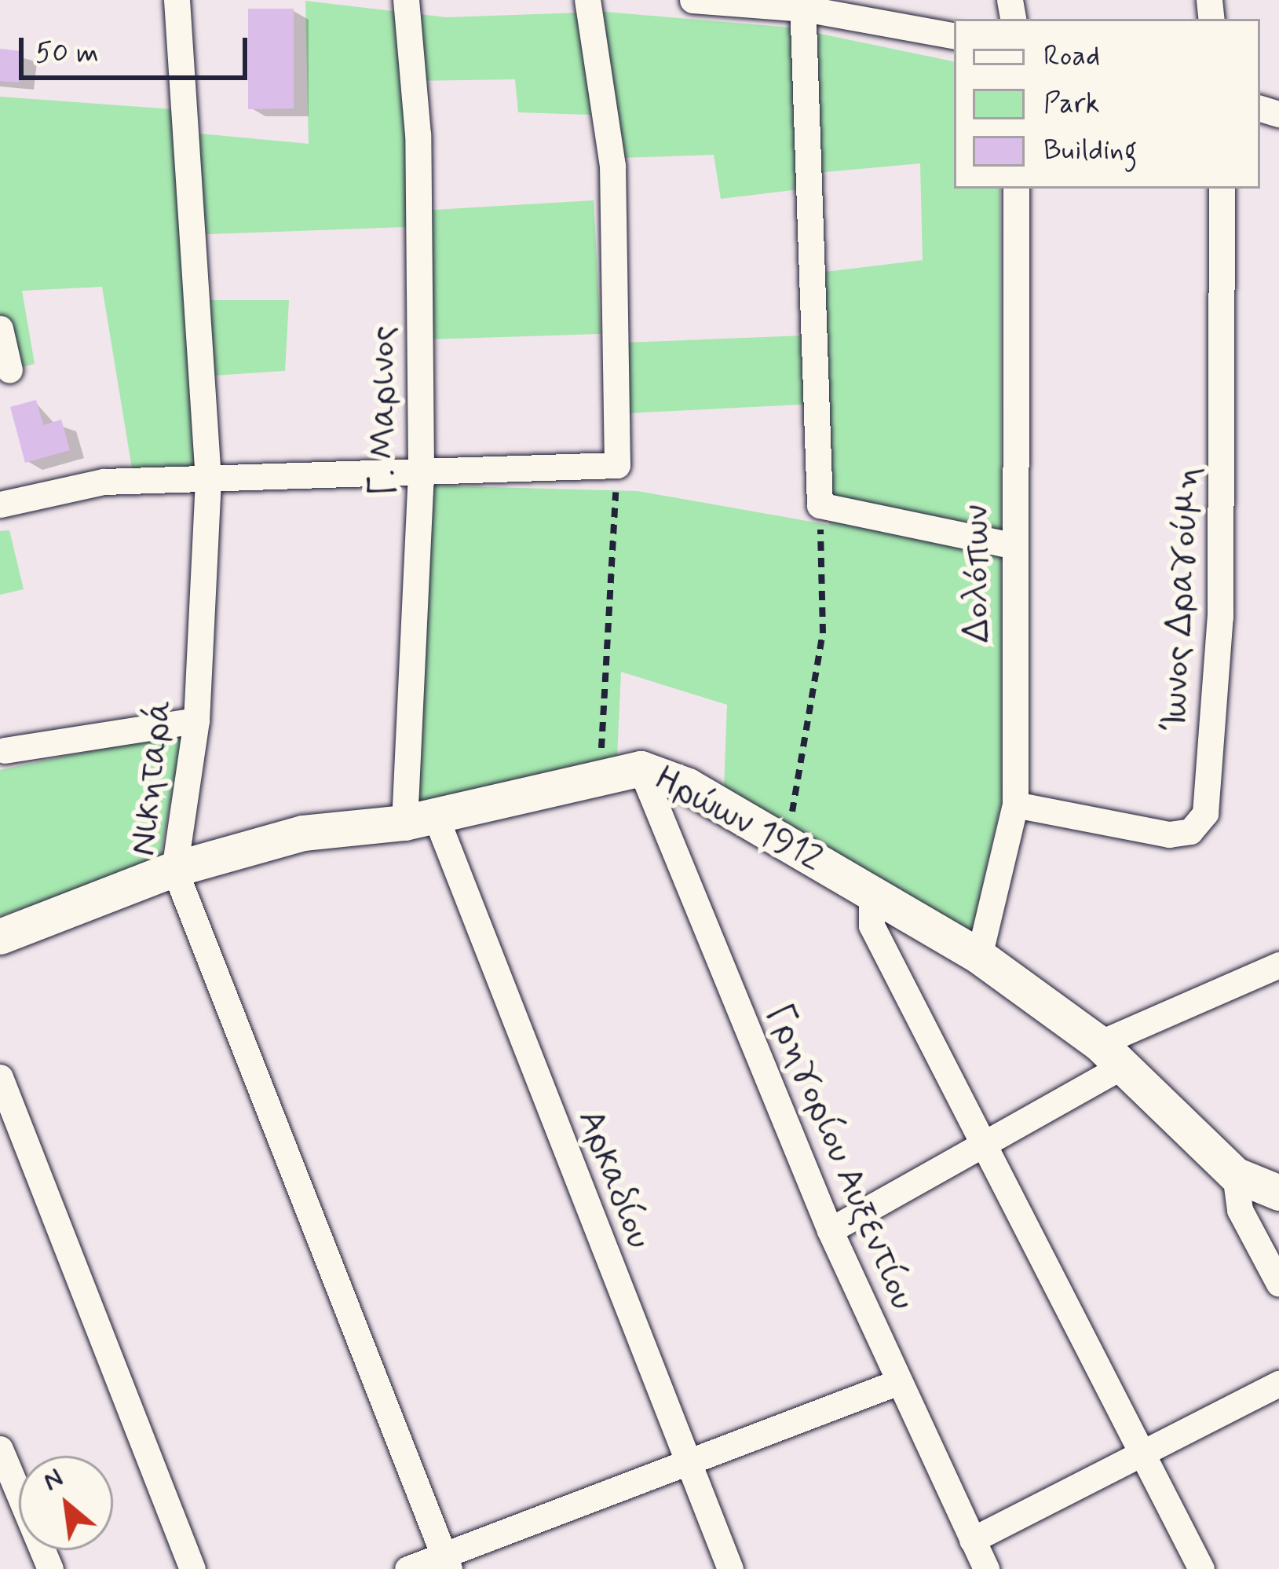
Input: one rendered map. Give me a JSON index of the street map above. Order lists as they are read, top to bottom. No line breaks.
{"streets":{"street":["Γ. Μαρινος","Δολόπων","Ίωνος Δραγούμη","Νικηταρά","Ηρώων 1912","Γρηγορίου Αυξεντίου","Αρκαδίου"]},"crossings":[["Γ. Μαρινος","Ηρώων 1912"],["Γ. Μαρινος","Αρκαδίου"],["Δολόπων","Ίωνος Δραγούμη"],["Δολόπων","Ηρώων 1912"],["Νικηταρά","Ηρώων 1912"],["Ηρώων 1912","Γρηγορίου Αυξεντίου"],["Ηρώων 1912","Αρκαδίου"]],"legend":["Road","Park","Building"],"scale_bar":"50 m","north":"top left"}
